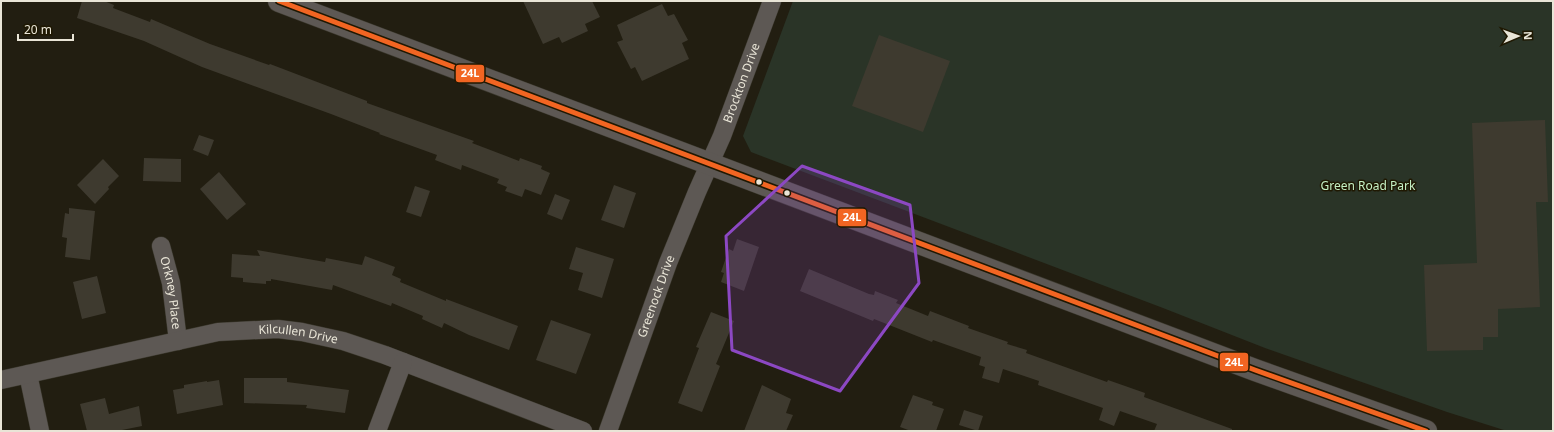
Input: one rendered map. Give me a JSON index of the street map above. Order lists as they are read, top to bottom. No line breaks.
{"streets":{"street":["Brockton Drive","Orkney Place","Greenock Drive","Kilcullen Drive"]},"crossings":[["Brockton Drive","Greenock Drive"],["Orkney Place","Kilcullen Drive"]],"parks":["Green Road Park"],"lines":["transit line 24L"],"scale_bar":"20 m","north":"right"}
